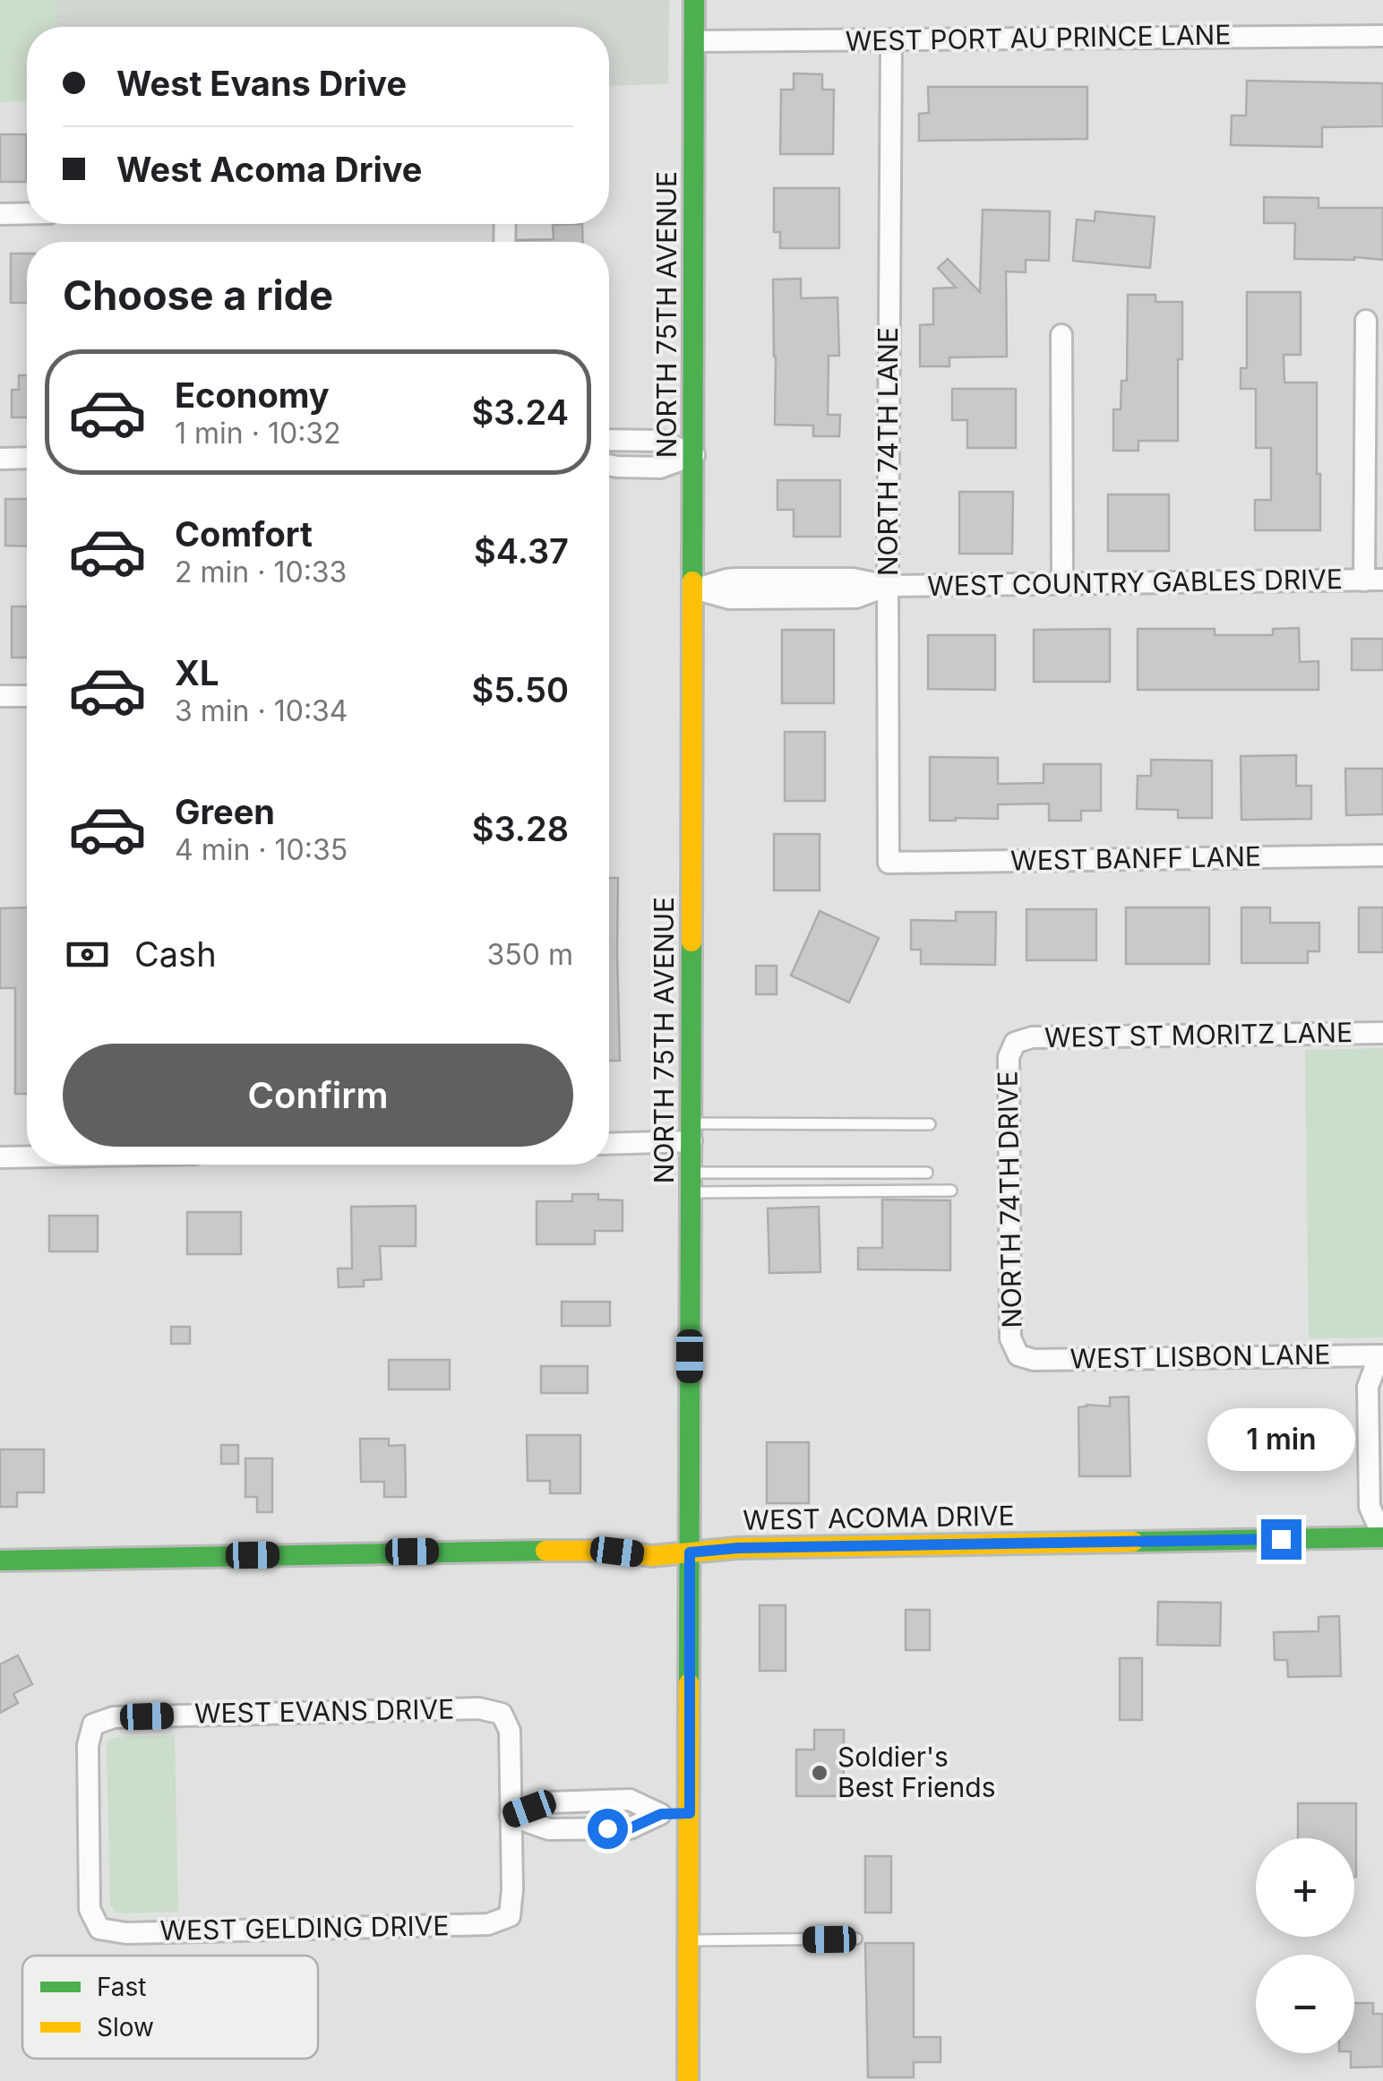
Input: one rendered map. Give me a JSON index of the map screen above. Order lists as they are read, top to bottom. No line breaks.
{"streets":{"main road":["NORTH 75TH AVENUE","WEST ACOMA DRIVE"],"street":["WEST PORT AU PRINCE LANE","NORTH 74TH LANE","WEST COUNTRY GABLES DRIVE","WEST BANFF LANE","WEST ST MORITZ LANE","NORTH 74TH DRIVE","WEST LISBON LANE","WEST EVANS DRIVE","WEST GELDING DRIVE"]},"crossings":[["WEST PORT AU PRINCE LANE","NORTH 75TH AVENUE"],["WEST PORT AU PRINCE LANE","NORTH 74TH LANE"],["NORTH 75TH AVENUE","WEST COUNTRY GABLES DRIVE"],["NORTH 75TH AVENUE","WEST ACOMA DRIVE"],["NORTH 74TH LANE","WEST COUNTRY GABLES DRIVE"],["NORTH 74TH LANE","WEST BANFF LANE"],["WEST ST MORITZ LANE","NORTH 74TH DRIVE"],["NORTH 74TH DRIVE","WEST LISBON LANE"],["WEST EVANS DRIVE","WEST GELDING DRIVE"]],"places":["Soldier's Best Friends"],"legend":["Fast","Slow"],"page":{"banner":["West Evans Drive","West Acoma Drive"],"heading":"Choose a ride","list":[{"name":"Economy","note":"1 min · 10:32","value":"$3.24"},{"name":"Comfort","note":"2 min · 10:33","value":"$4.37"},{"name":"XL","note":"3 min · 10:34","value":"$5.50"},{"name":"Green","note":"4 min · 10:35","value":"$3.28"}],"pay":["Cash","350 m"],"buttons":"Confirm","bubble":"1 min","map_buttons":["+","−"]}}
